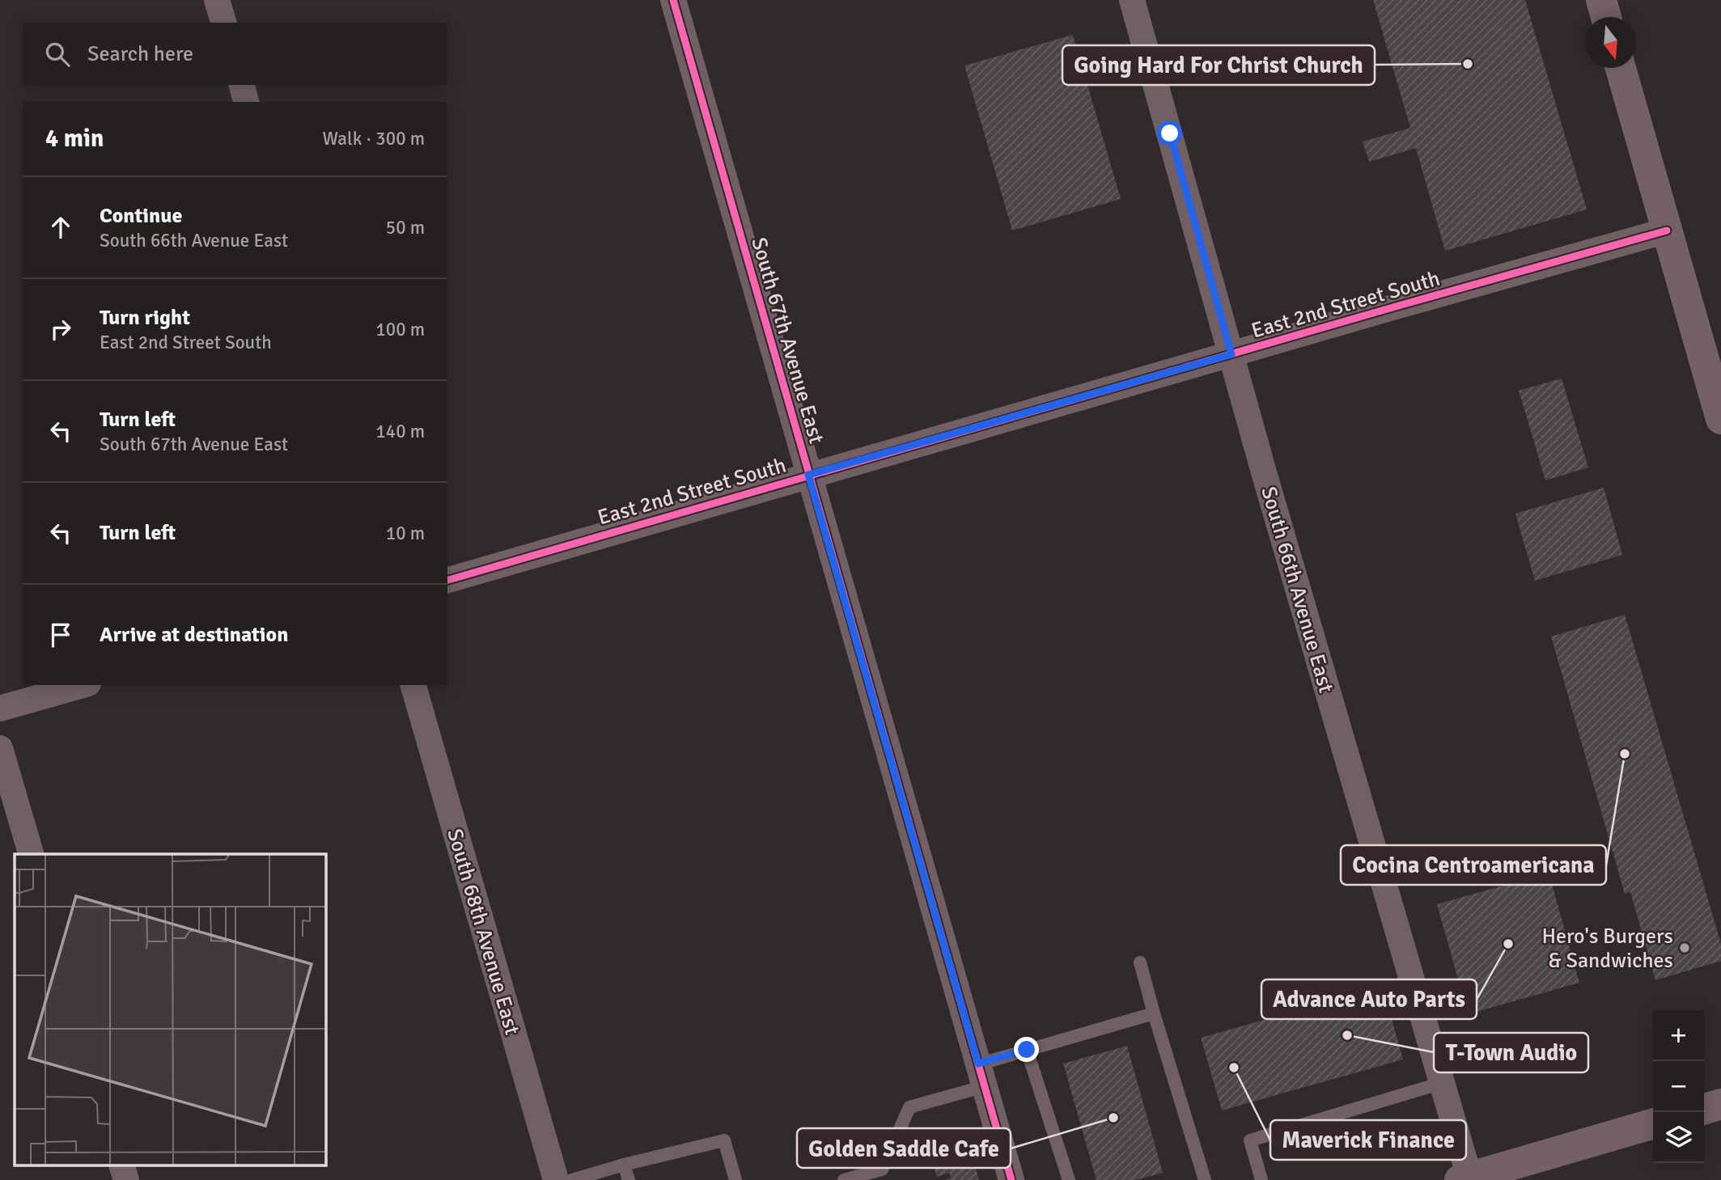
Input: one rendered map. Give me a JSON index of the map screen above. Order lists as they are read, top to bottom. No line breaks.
{"streets":{"street":["East 2nd Street South","South 67th Avenue East","South 66th Avenue East","South 68th Avenue East"]},"crossings":[["East 2nd Street South","South 67th Avenue East"],["East 2nd Street South","South 66th Avenue East"]],"places":["Going Hard For Christ Church","Cocina Centroamericana","Advance Auto Parts","Hero's Burgers & Sandwiches","T-Town Audio","Maverick Finance","Golden Saddle Cafe"],"north":"bottom","page":{"search":"Search here","heading":["4 min","Walk · 300 m"],"list":[["Continue","South 66th Avenue East","50 m"],["Turn right","East 2nd Street South","100 m"],["Turn left","South 67th Avenue East","140 m"],["Turn left","10 m"],"Arrive at destination"],"map_buttons":["+","−"]}}
